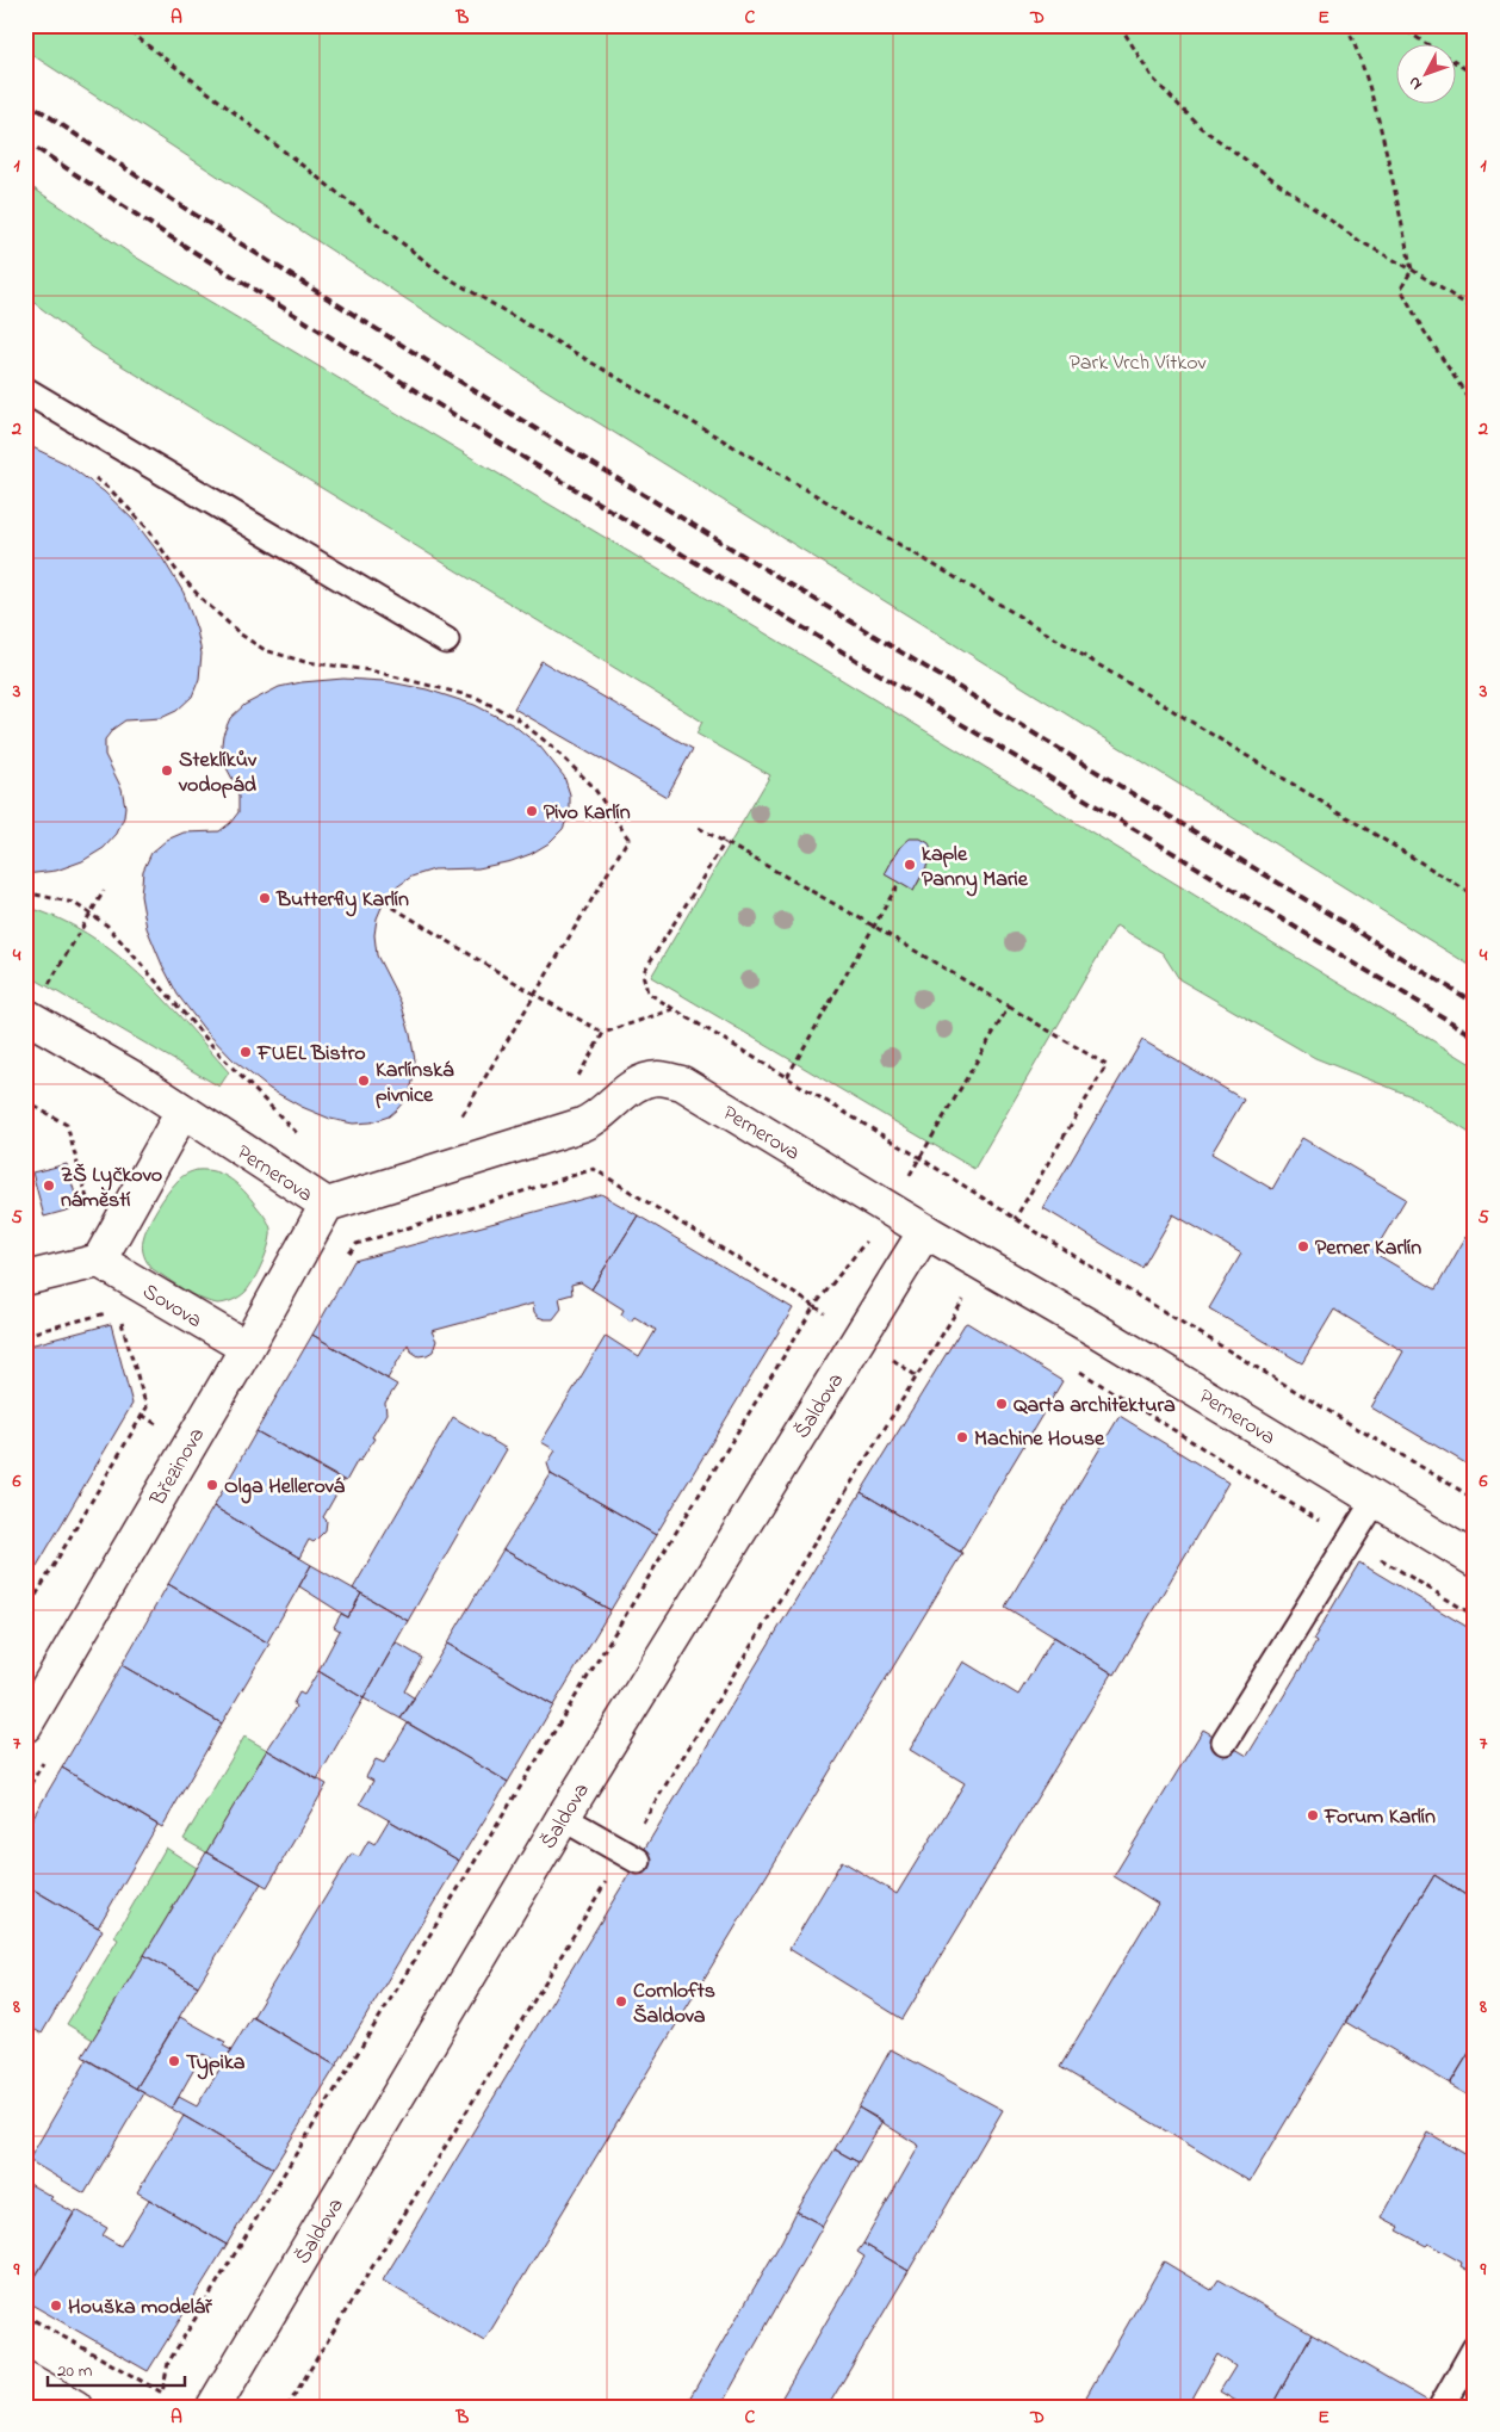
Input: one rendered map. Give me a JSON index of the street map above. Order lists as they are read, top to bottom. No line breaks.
{"streets":{"street":["Pernerova","Sovova","Šaldova","Březinova"]},"crossings":[["Pernerova","Šaldova"],["Pernerova","Březinova"],["Sovova","Březinova"]],"parks":["Park Vrch Vítkov"],"places":["Steklíkův vodopád","Pivo Karlín","kaple Panny Marie","Butterfly Karlín","FUEL Bistro","Karlínská pivnice","ZŠ Lyčkovo náměstí","Perner Karlín","Qarta architektura","Machine House","Olga Hellerová","Forum Karlín","Cornlofts Šaldova","Typika","Houška modelář"],"scale_bar":"20 m","north":"bottom left","grid":{"columns":["A","B","C","D","E"],"rows":["1","2","3","4","5","6","7","8","9"]}}
